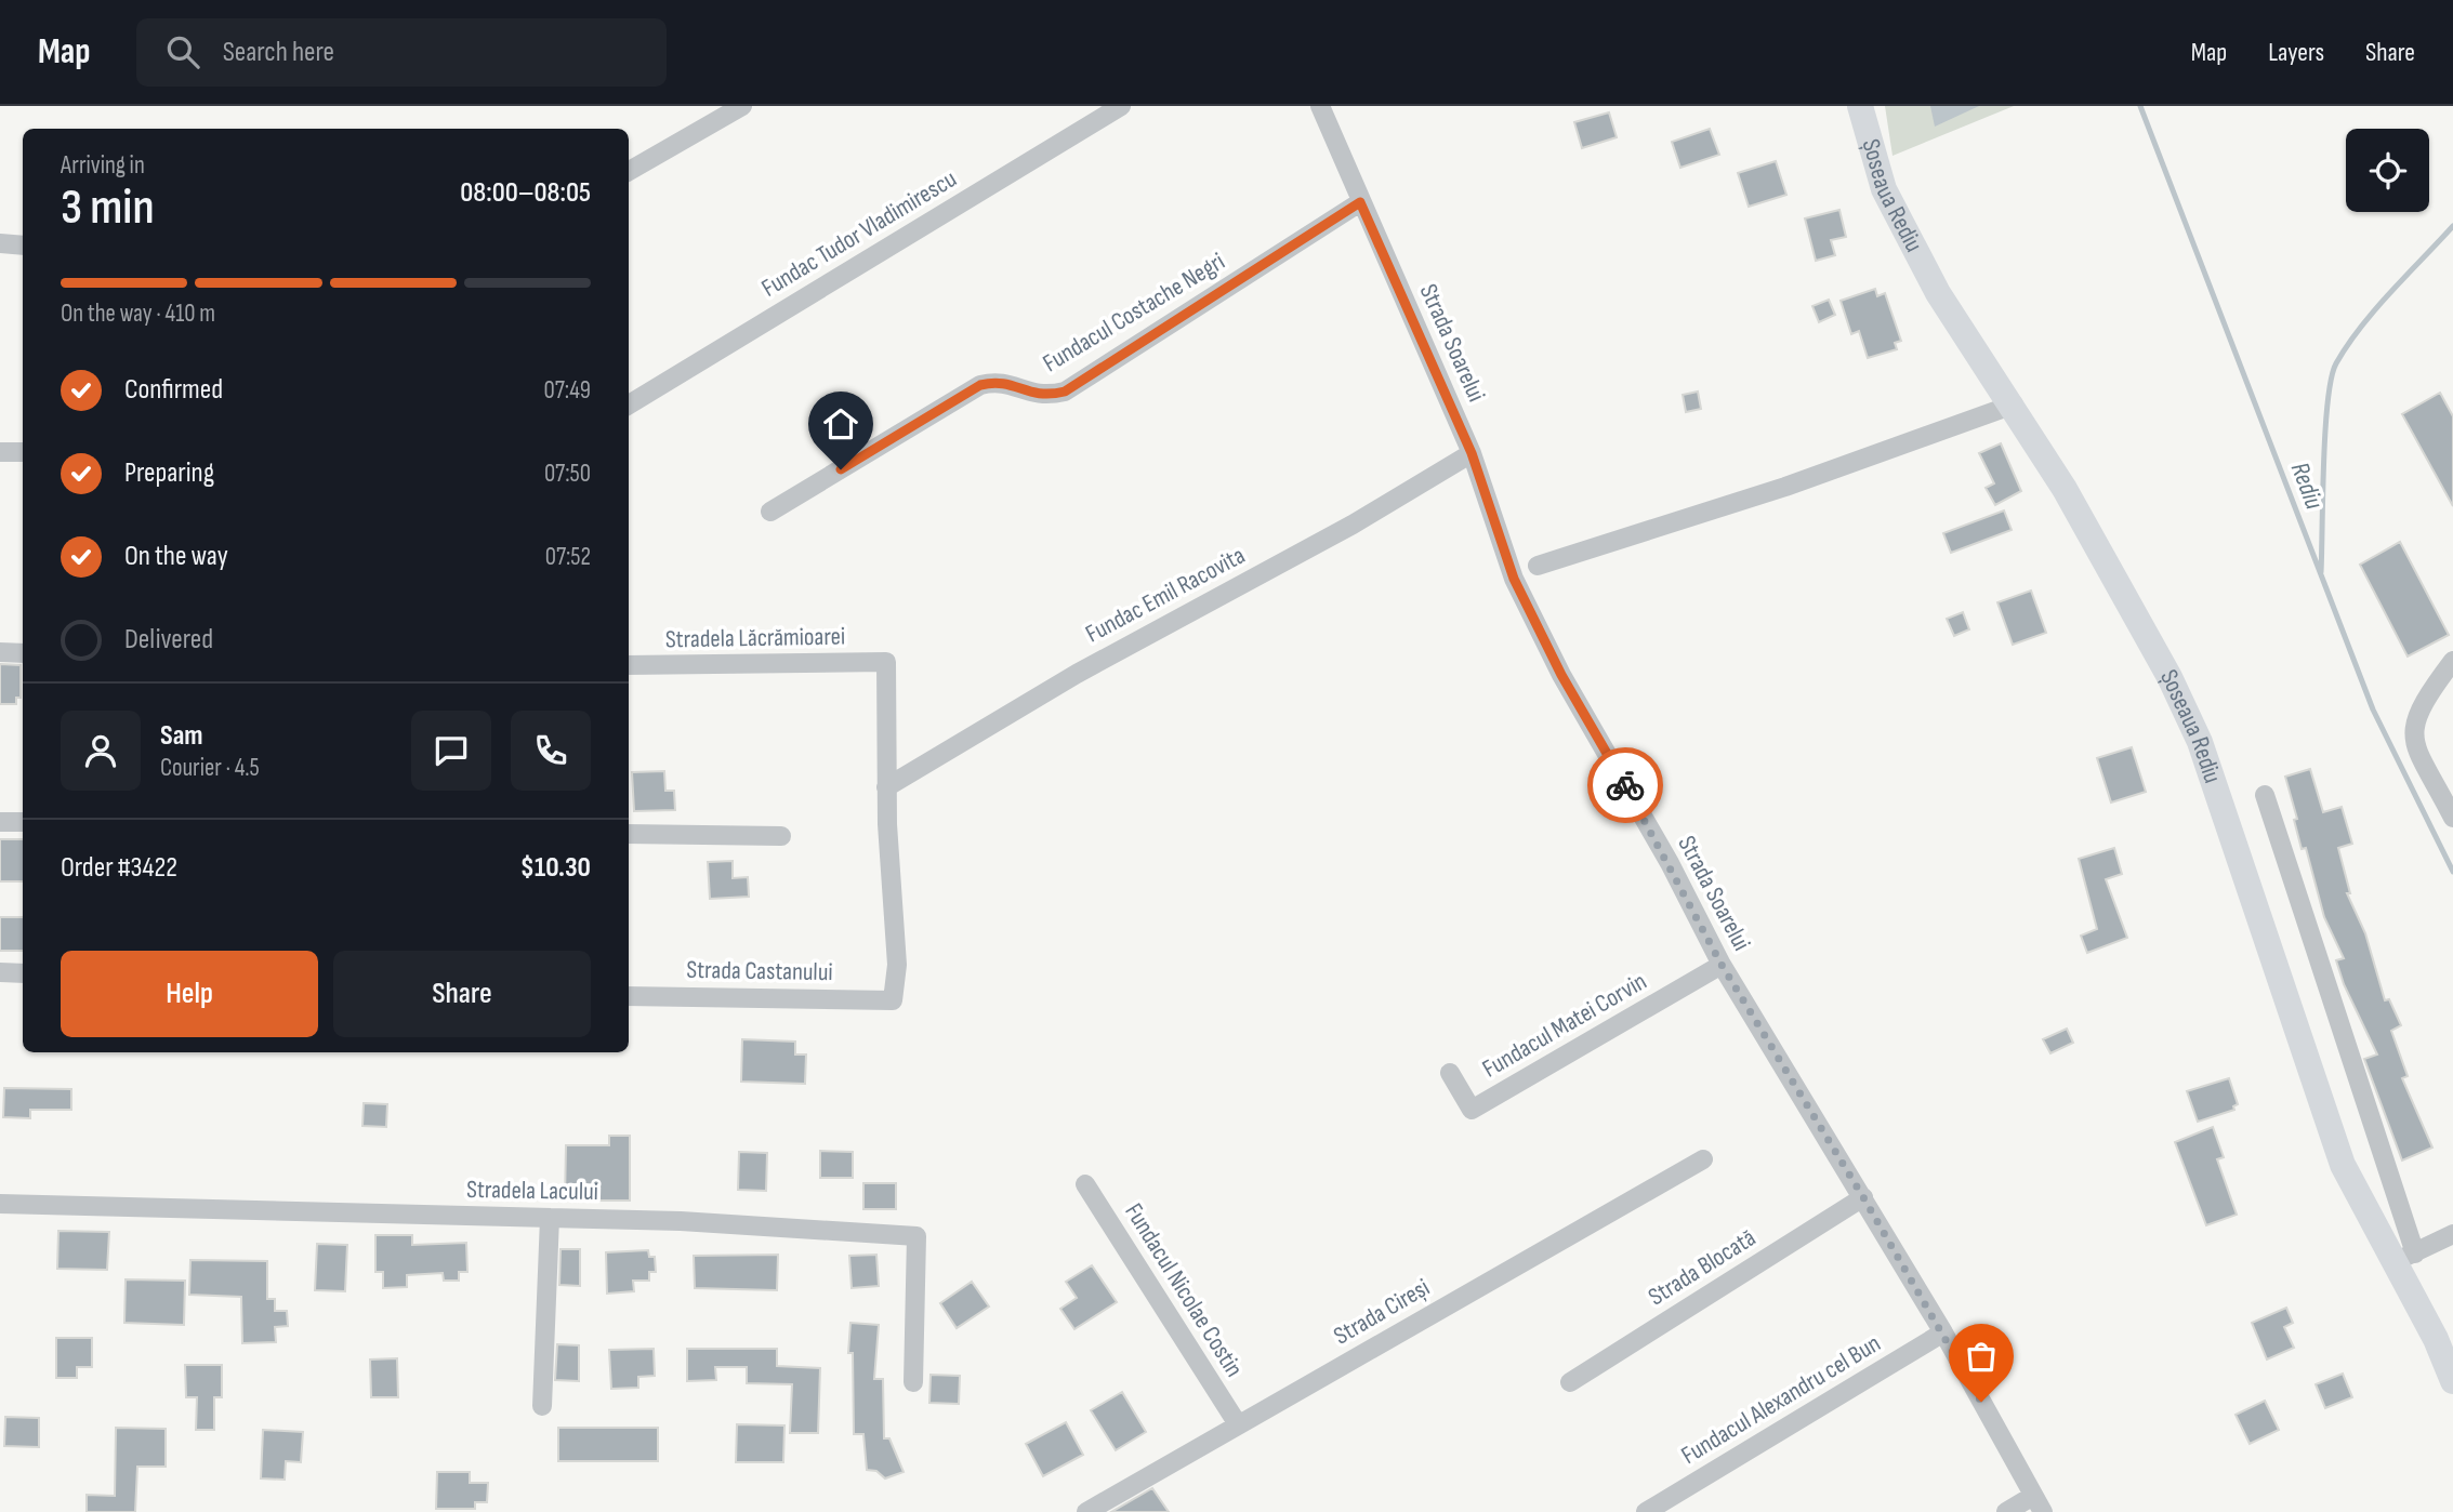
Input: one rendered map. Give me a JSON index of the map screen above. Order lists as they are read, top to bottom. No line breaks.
{"streets":{"main road":["Șoseaua Rediu"],"street":["Fundac Tudor Vladimirescu","Fundacul Costache Negri","Strada Soarelui","Fundac Emil Racovita","Stradela Lăcrămioarei","Strada Castanului","Fundacul Matei Corvin","Stradela Lacului","Strada Blocată","Fundacul Nicolae Costin","Strada Cireși","Fundacul Alexandru cel Bun"]},"crossings":[["Fundacul Costache Negri","Strada Soarelui"],["Strada Soarelui","Fundac Emil Racovita"],["Strada Soarelui","Fundacul Matei Corvin"],["Strada Soarelui","Strada Blocată"],["Strada Soarelui","Fundacul Alexandru cel Bun"],["Fundac Emil Racovita","Stradela Lăcrămioarei"],["Fundac Emil Racovita","Strada Castanului"],["Stradela Lăcrămioarei","Strada Castanului"],["Fundacul Nicolae Costin","Strada Cireși"]],"water":["Rediu"],"page":{"header":"Map","search":"Search here","nav":["Map","Layers","Share"],"heading":["3 min","Arriving in","08:00–08:05"],"panel":["Sam","Courier · 4.5","Order #3422","$10.30"],"bar":"On the way · 410 m","list":[["Confirmed","07:49"],["Preparing","07:50"],["On the way","07:52"],"Delivered"],"buttons":["Help","Share"]}}
